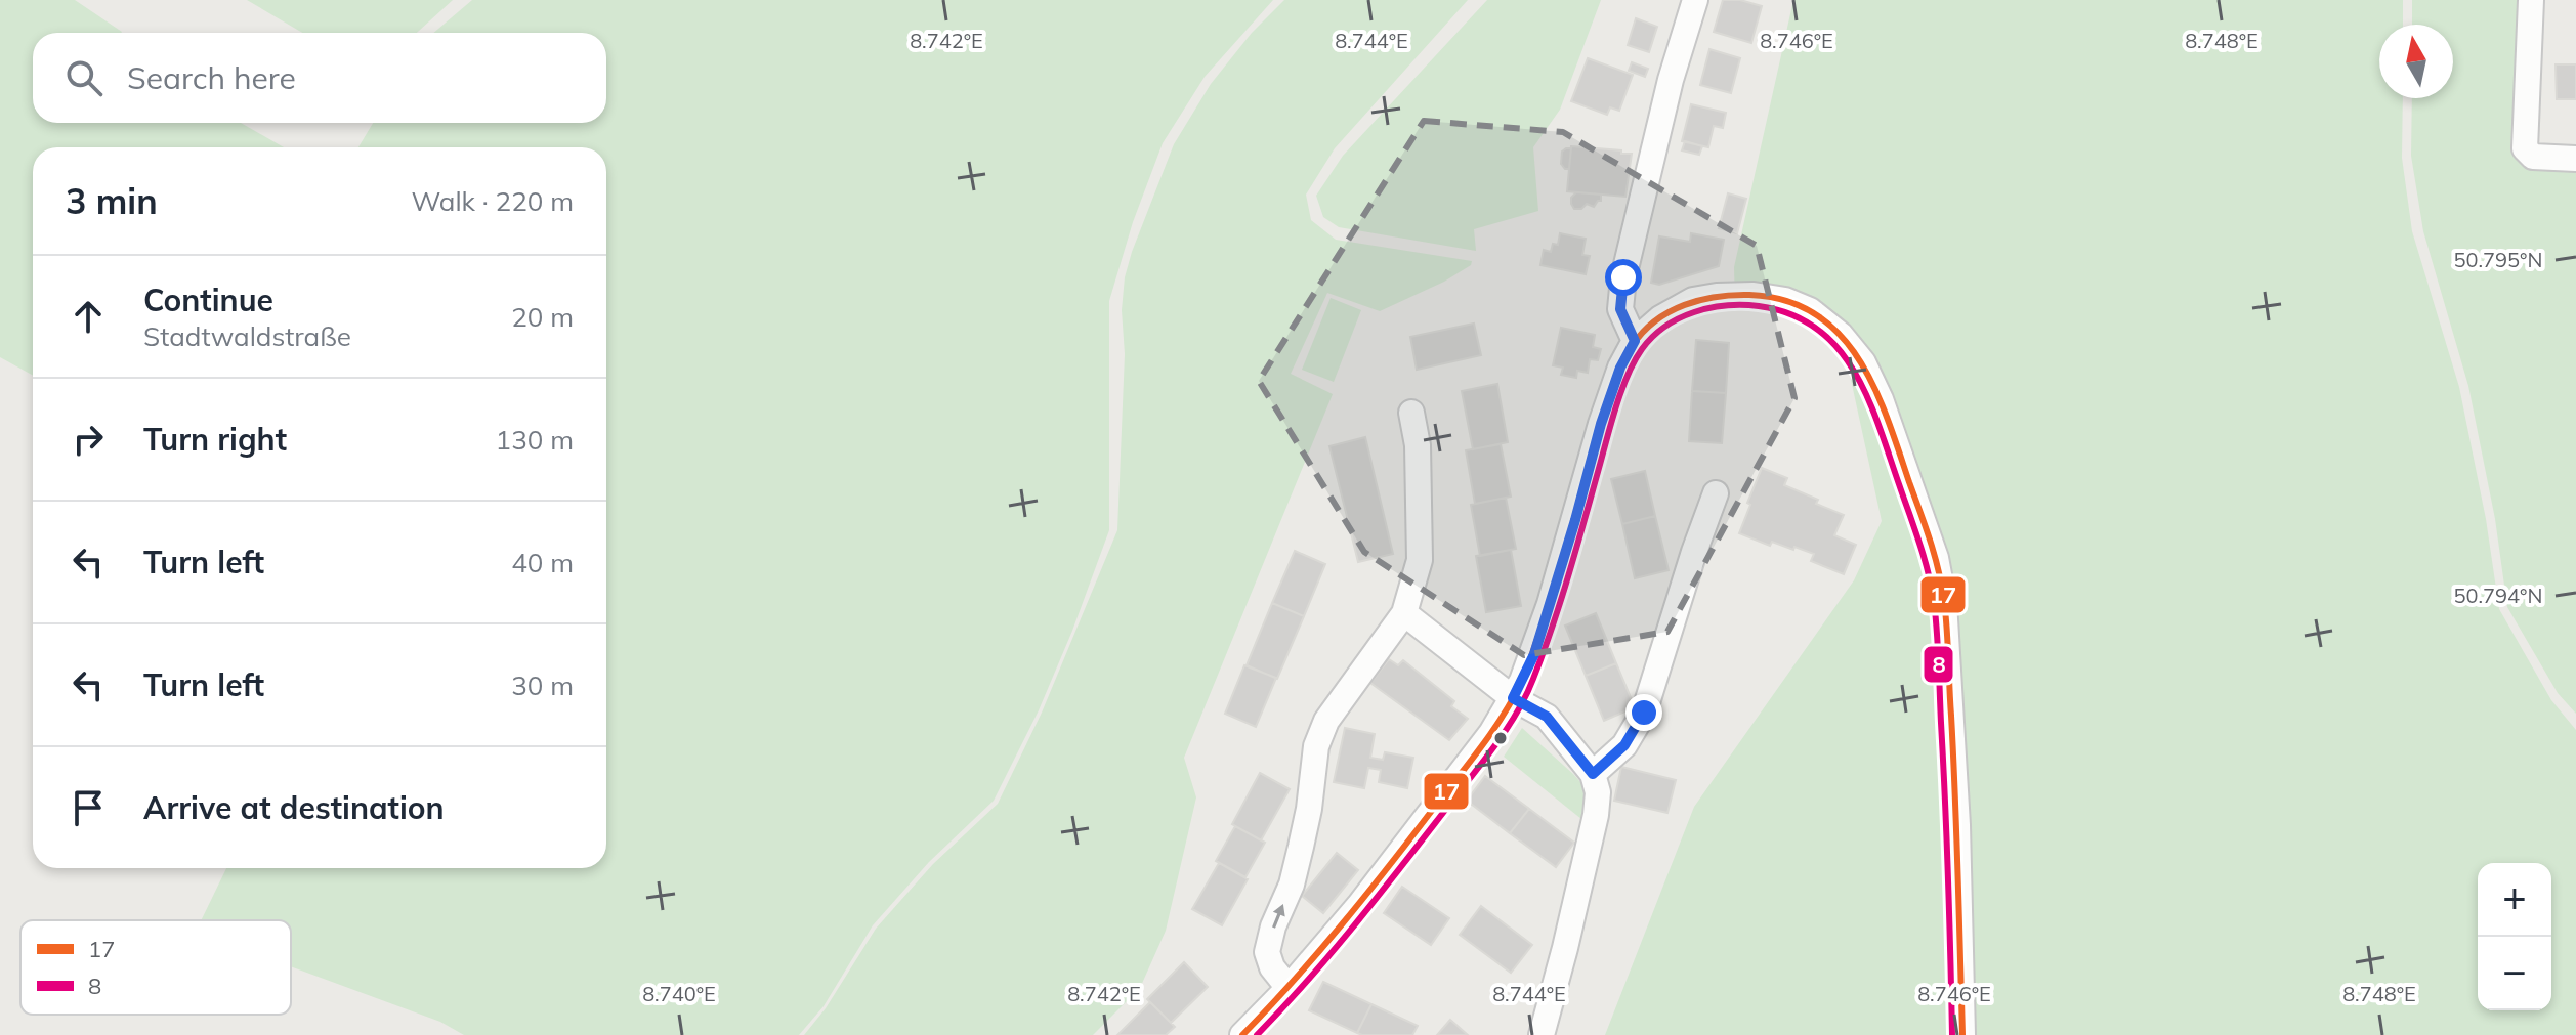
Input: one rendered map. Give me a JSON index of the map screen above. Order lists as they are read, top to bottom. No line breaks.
{"lines":["transit line 17","transit line 8"],"legend":["17","8"],"north":"top","page":{"search":"Search here","heading":["3 min","Walk · 220 m"],"list":[["Continue","Stadtwaldstraße","20 m"],["Turn right","130 m"],["Turn left","40 m"],["Turn left","30 m"],"Arrive at destination"],"map_buttons":["+","−"]},"coordinates":["8.742°E","8.744°E","8.746°E","8.748°E","50.795°N","50.794°N","8.740°E"]}
